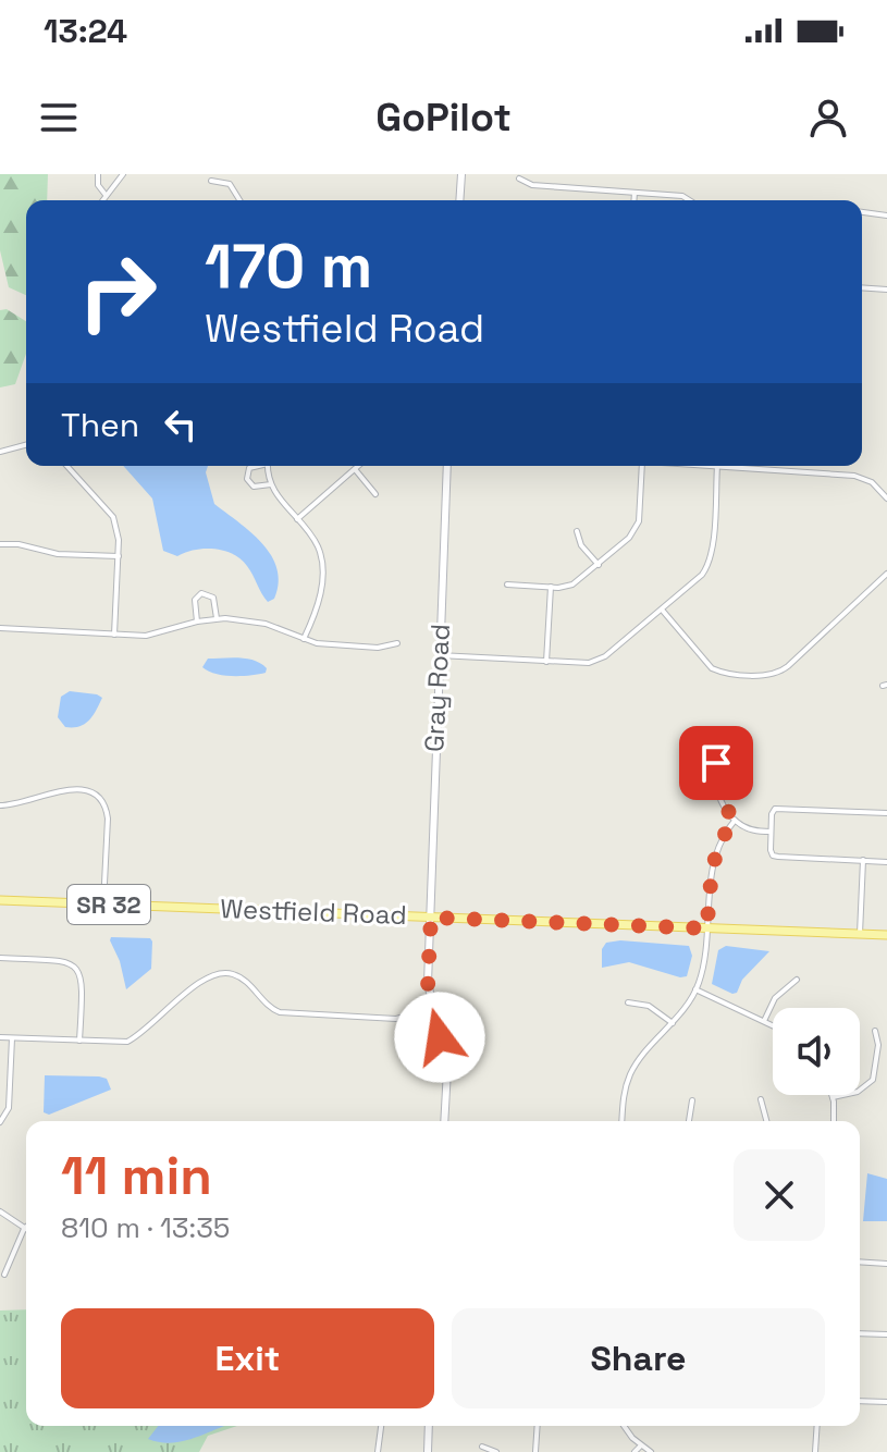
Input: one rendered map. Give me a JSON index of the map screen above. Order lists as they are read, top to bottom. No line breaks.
{"streets":{"main road":["SR 32","Westfield Road"],"street":["Gray Road"]},"crossings":[["Gray Road","Westfield Road"]],"page":{"status":"13:24","header":"GoPilot","turn":["170 m","Westfield Road"],"then":"Then","heading":["11 min","810 m · 13:35"],"buttons":["Exit","Share"]}}
